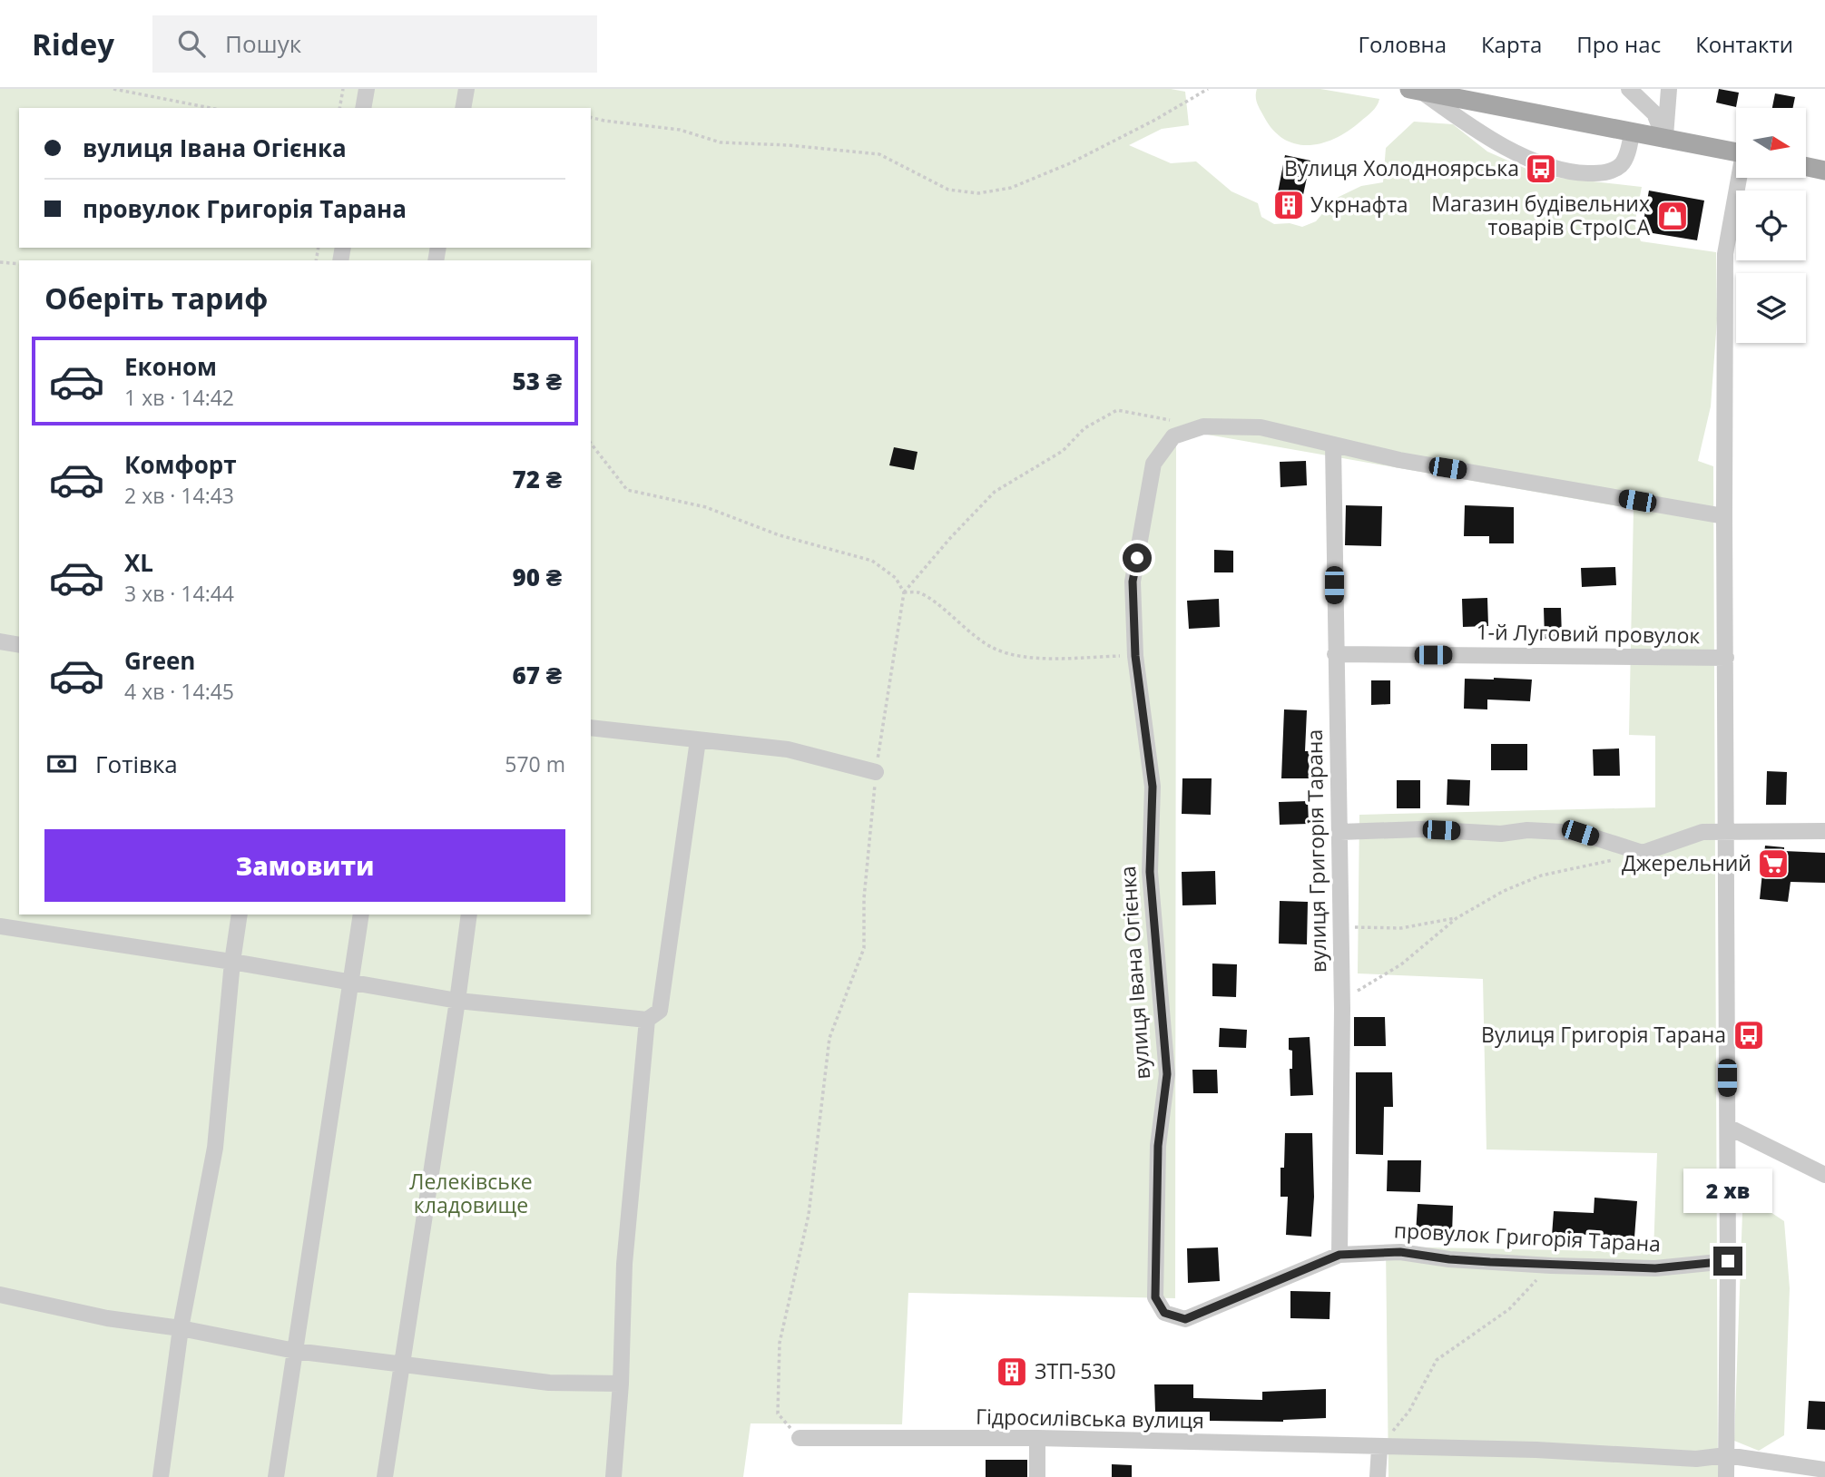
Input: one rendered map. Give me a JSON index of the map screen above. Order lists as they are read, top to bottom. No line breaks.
{"streets":{"street":["1-й Луговий провулок","вулиця Григорія Тарана","вулиця Івана Огієнка","провулок Григорія Тарана","Гідросилівська вулиця"]},"crossings":[["1-й Луговий провулок","вулиця Григорія Тарана"],["вулиця Григорія Тарана","вулиця Івана Огієнка"],["вулиця Григорія Тарана","провулок Григорія Тарана"],["вулиця Івана Огієнка","провулок Григорія Тарана"]],"parks":["Лелеківське кладовище"],"places":{"bus stop":["Вулиця Холодноярська","Вулиця Григорія Тарана"],"building":["Укрнафта","ЗТП-530"],"shop":["Магазин будівельних товарів СтроІСА"],"supermarket":["Джерельний"]},"north":"right","page":{"header":"Ridey","search":"Пошук","nav":["Головна","Карта","Про нас","Контакти"],"banner":["вулиця Івана Огієнка","провулок Григорія Тарана"],"heading":"Оберіть тариф","list":[{"name":"Економ","note":"1 хв · 14:42","value":"53 ₴"},{"name":"Комфорт","note":"2 хв · 14:43","value":"72 ₴"},{"name":"XL","note":"3 хв · 14:44","value":"90 ₴"},{"name":"Green","note":"4 хв · 14:45","value":"67 ₴"}],"pay":["Готівка","570 m"],"buttons":"Замовити","bubble":"2 хв"}}
